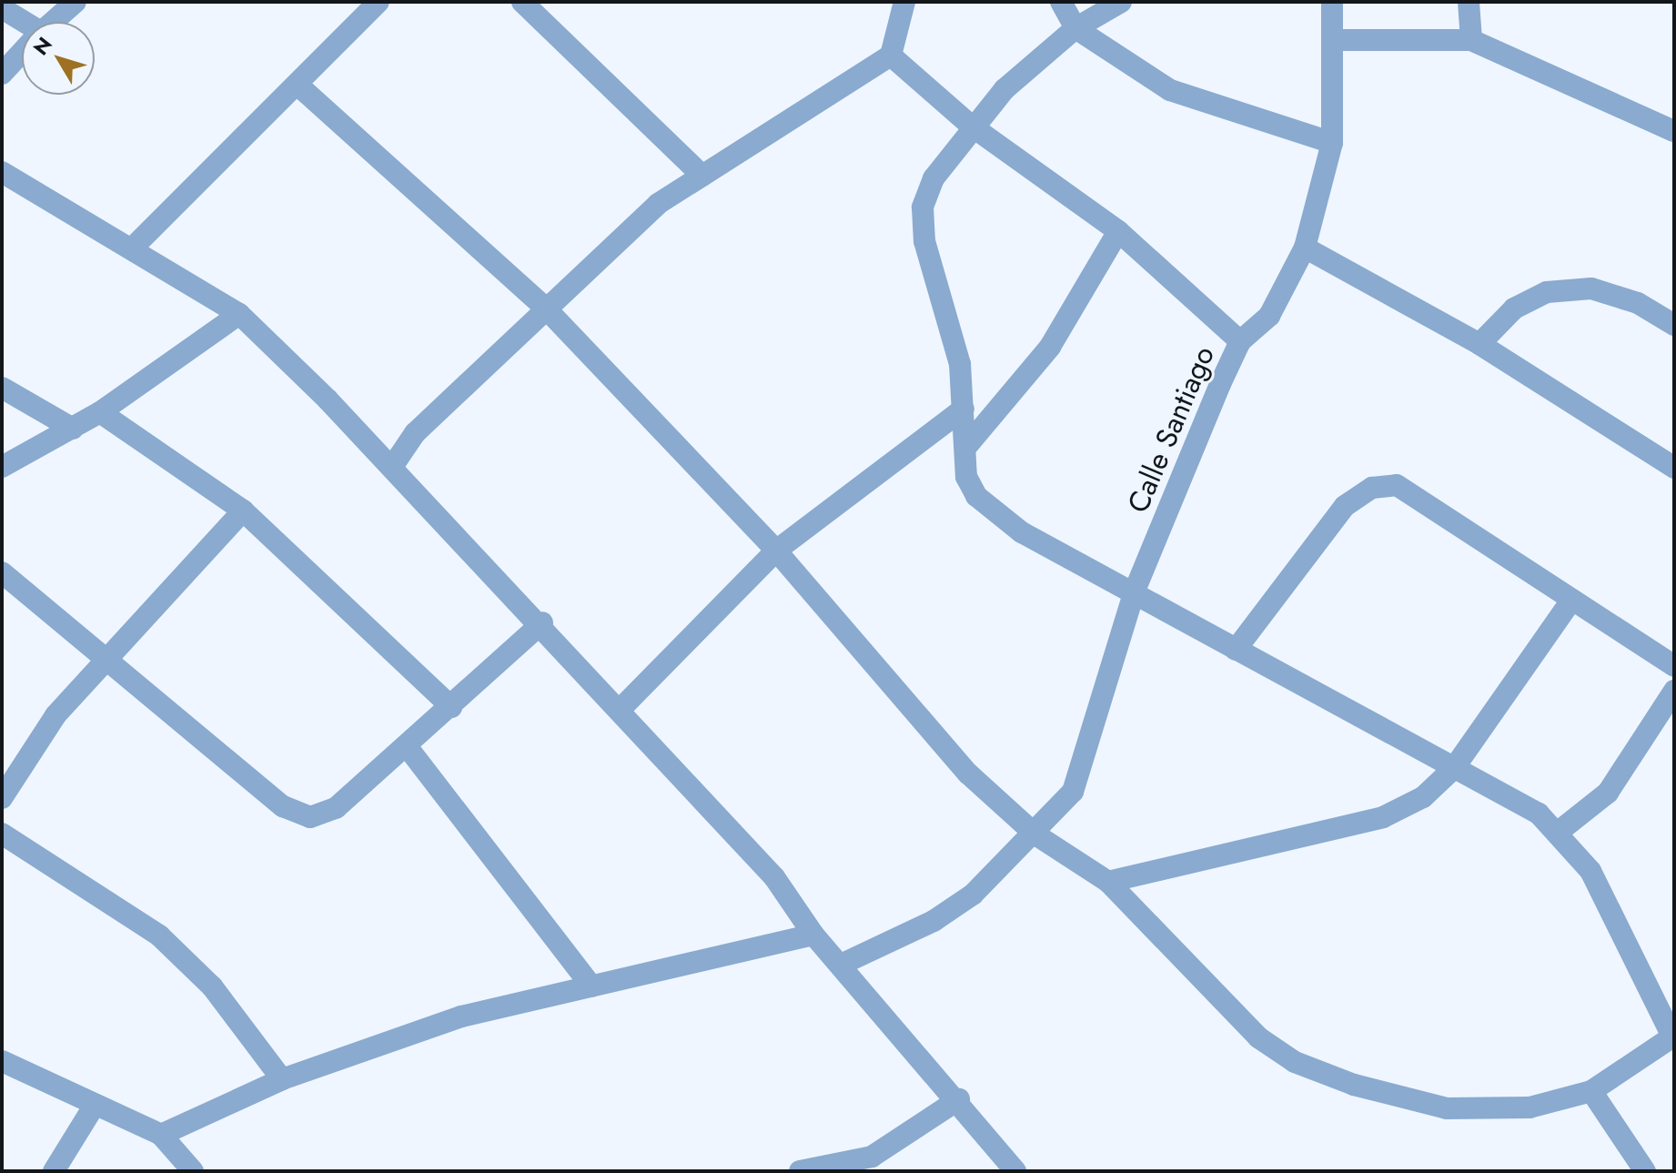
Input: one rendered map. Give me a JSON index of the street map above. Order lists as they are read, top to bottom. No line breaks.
{"streets":{"street":["Calle Santiago"]},"north":"top left"}
